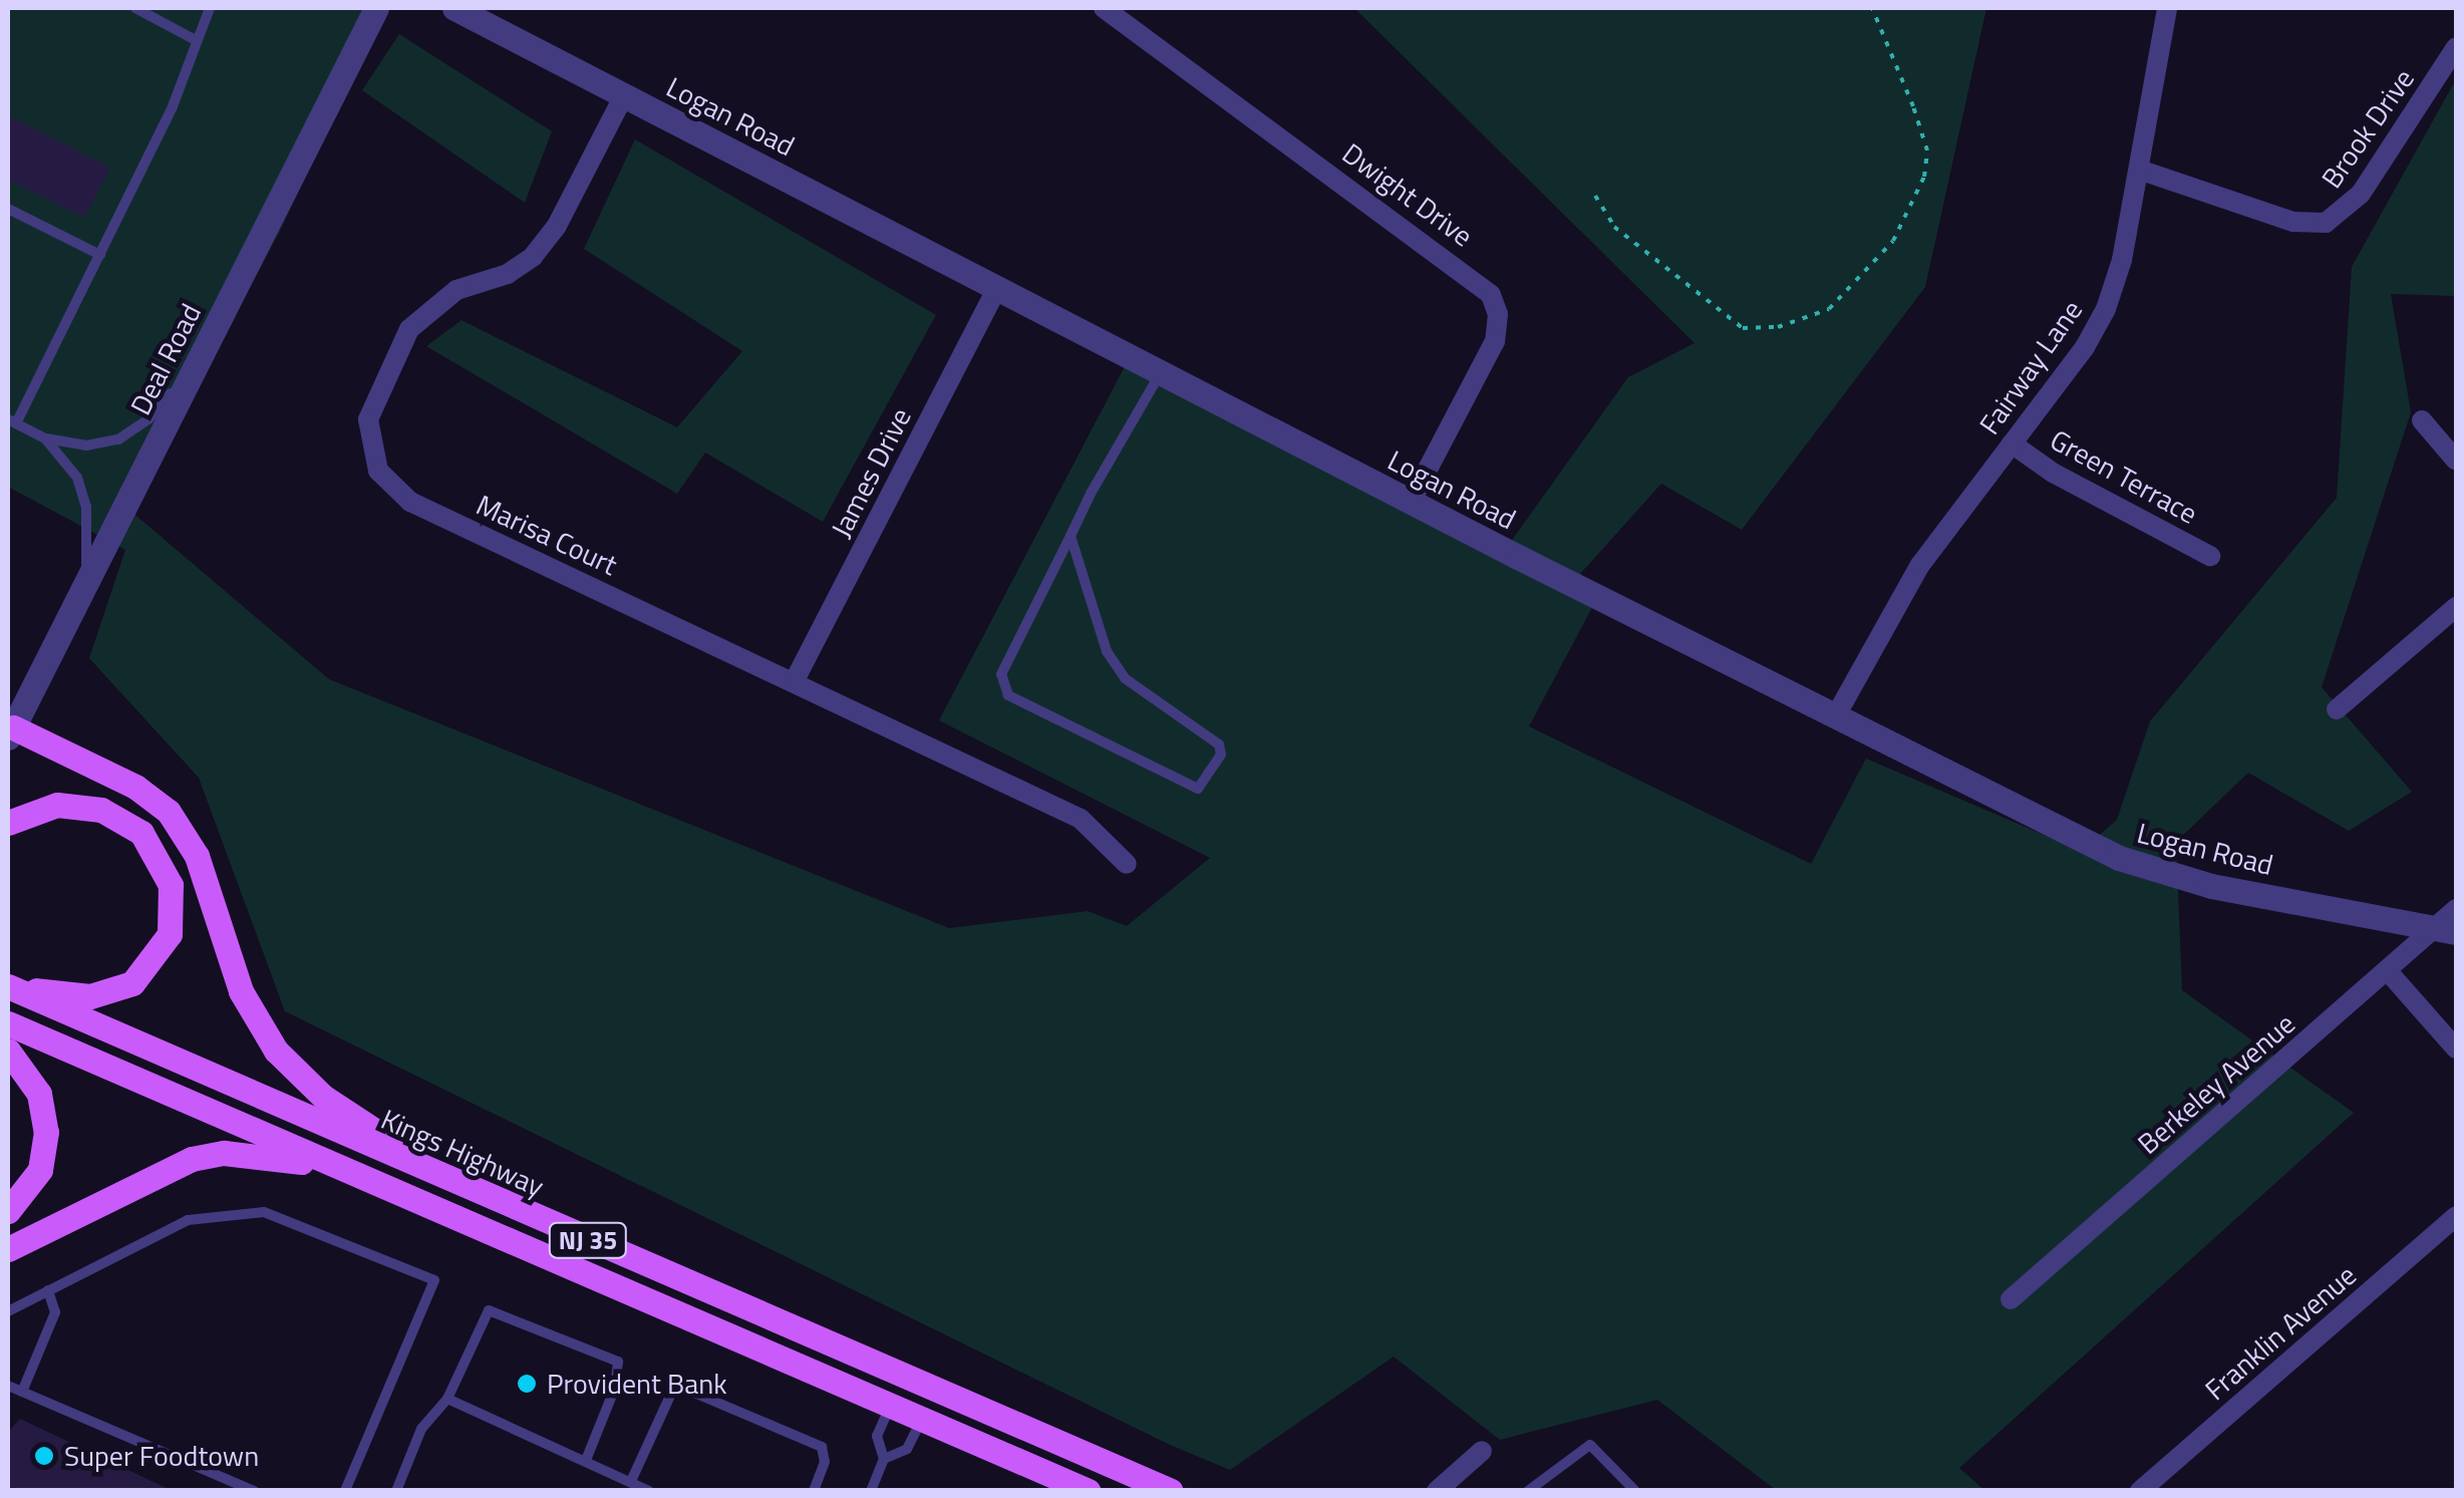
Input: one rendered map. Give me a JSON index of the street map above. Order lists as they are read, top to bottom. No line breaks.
{"streets":{"main road":["Kings Highway","NJ 35"],"street":["Logan Road","Brook Drive","Dwight Drive","Deal Road","Fairway Lane","James Drive","Green Terrace","Marisa Court","Berkeley Avenue","Franklin Avenue"]},"crossings":[["Logan Road","Dwight Drive"],["Logan Road","Fairway Lane"],["Logan Road","James Drive"],["Logan Road","Marisa Court"],["Logan Road","Berkeley Avenue"],["Brook Drive","Fairway Lane"],["Fairway Lane","Green Terrace"],["James Drive","Marisa Court"]],"places":["Provident Bank","Super Foodtown"]}
